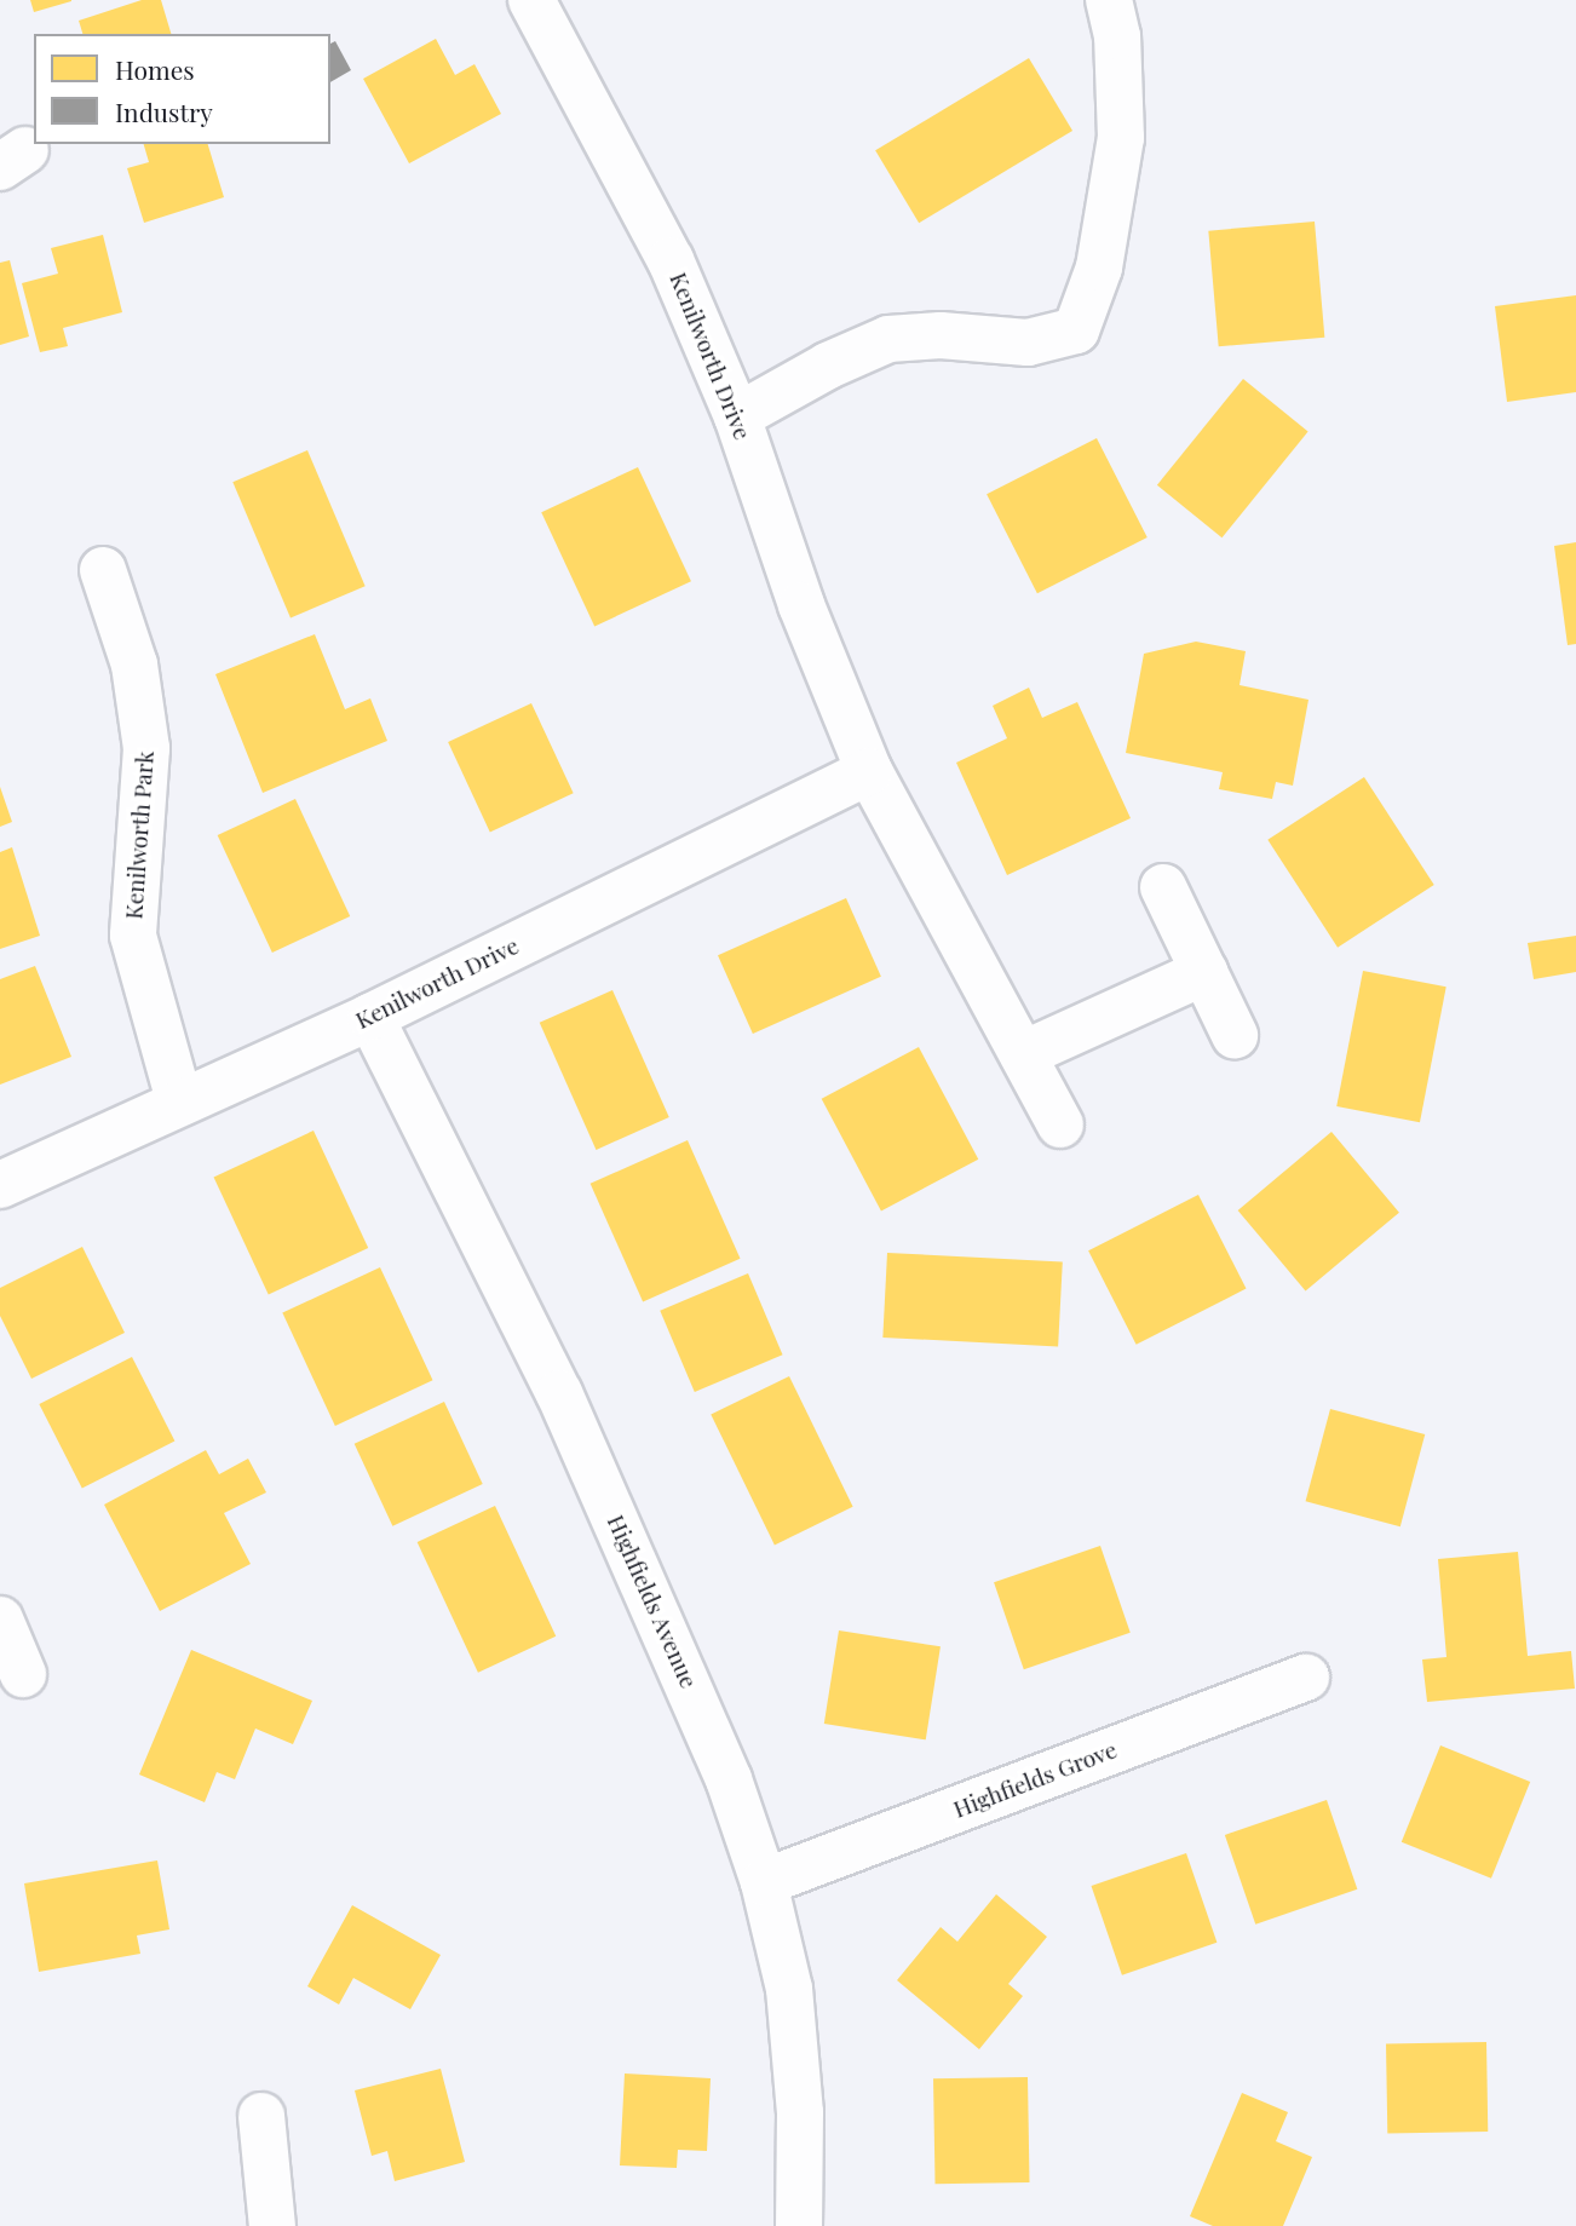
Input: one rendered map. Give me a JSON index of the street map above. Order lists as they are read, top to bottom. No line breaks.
{"streets":{"street":["Kenilworth Drive","Kenilworth Park","Highfields Avenue","Highfields Grove"]},"crossings":[["Kenilworth Drive","Kenilworth Park"],["Kenilworth Drive","Highfields Avenue"],["Highfields Avenue","Highfields Grove"]],"legend":["Homes","Industry"]}
